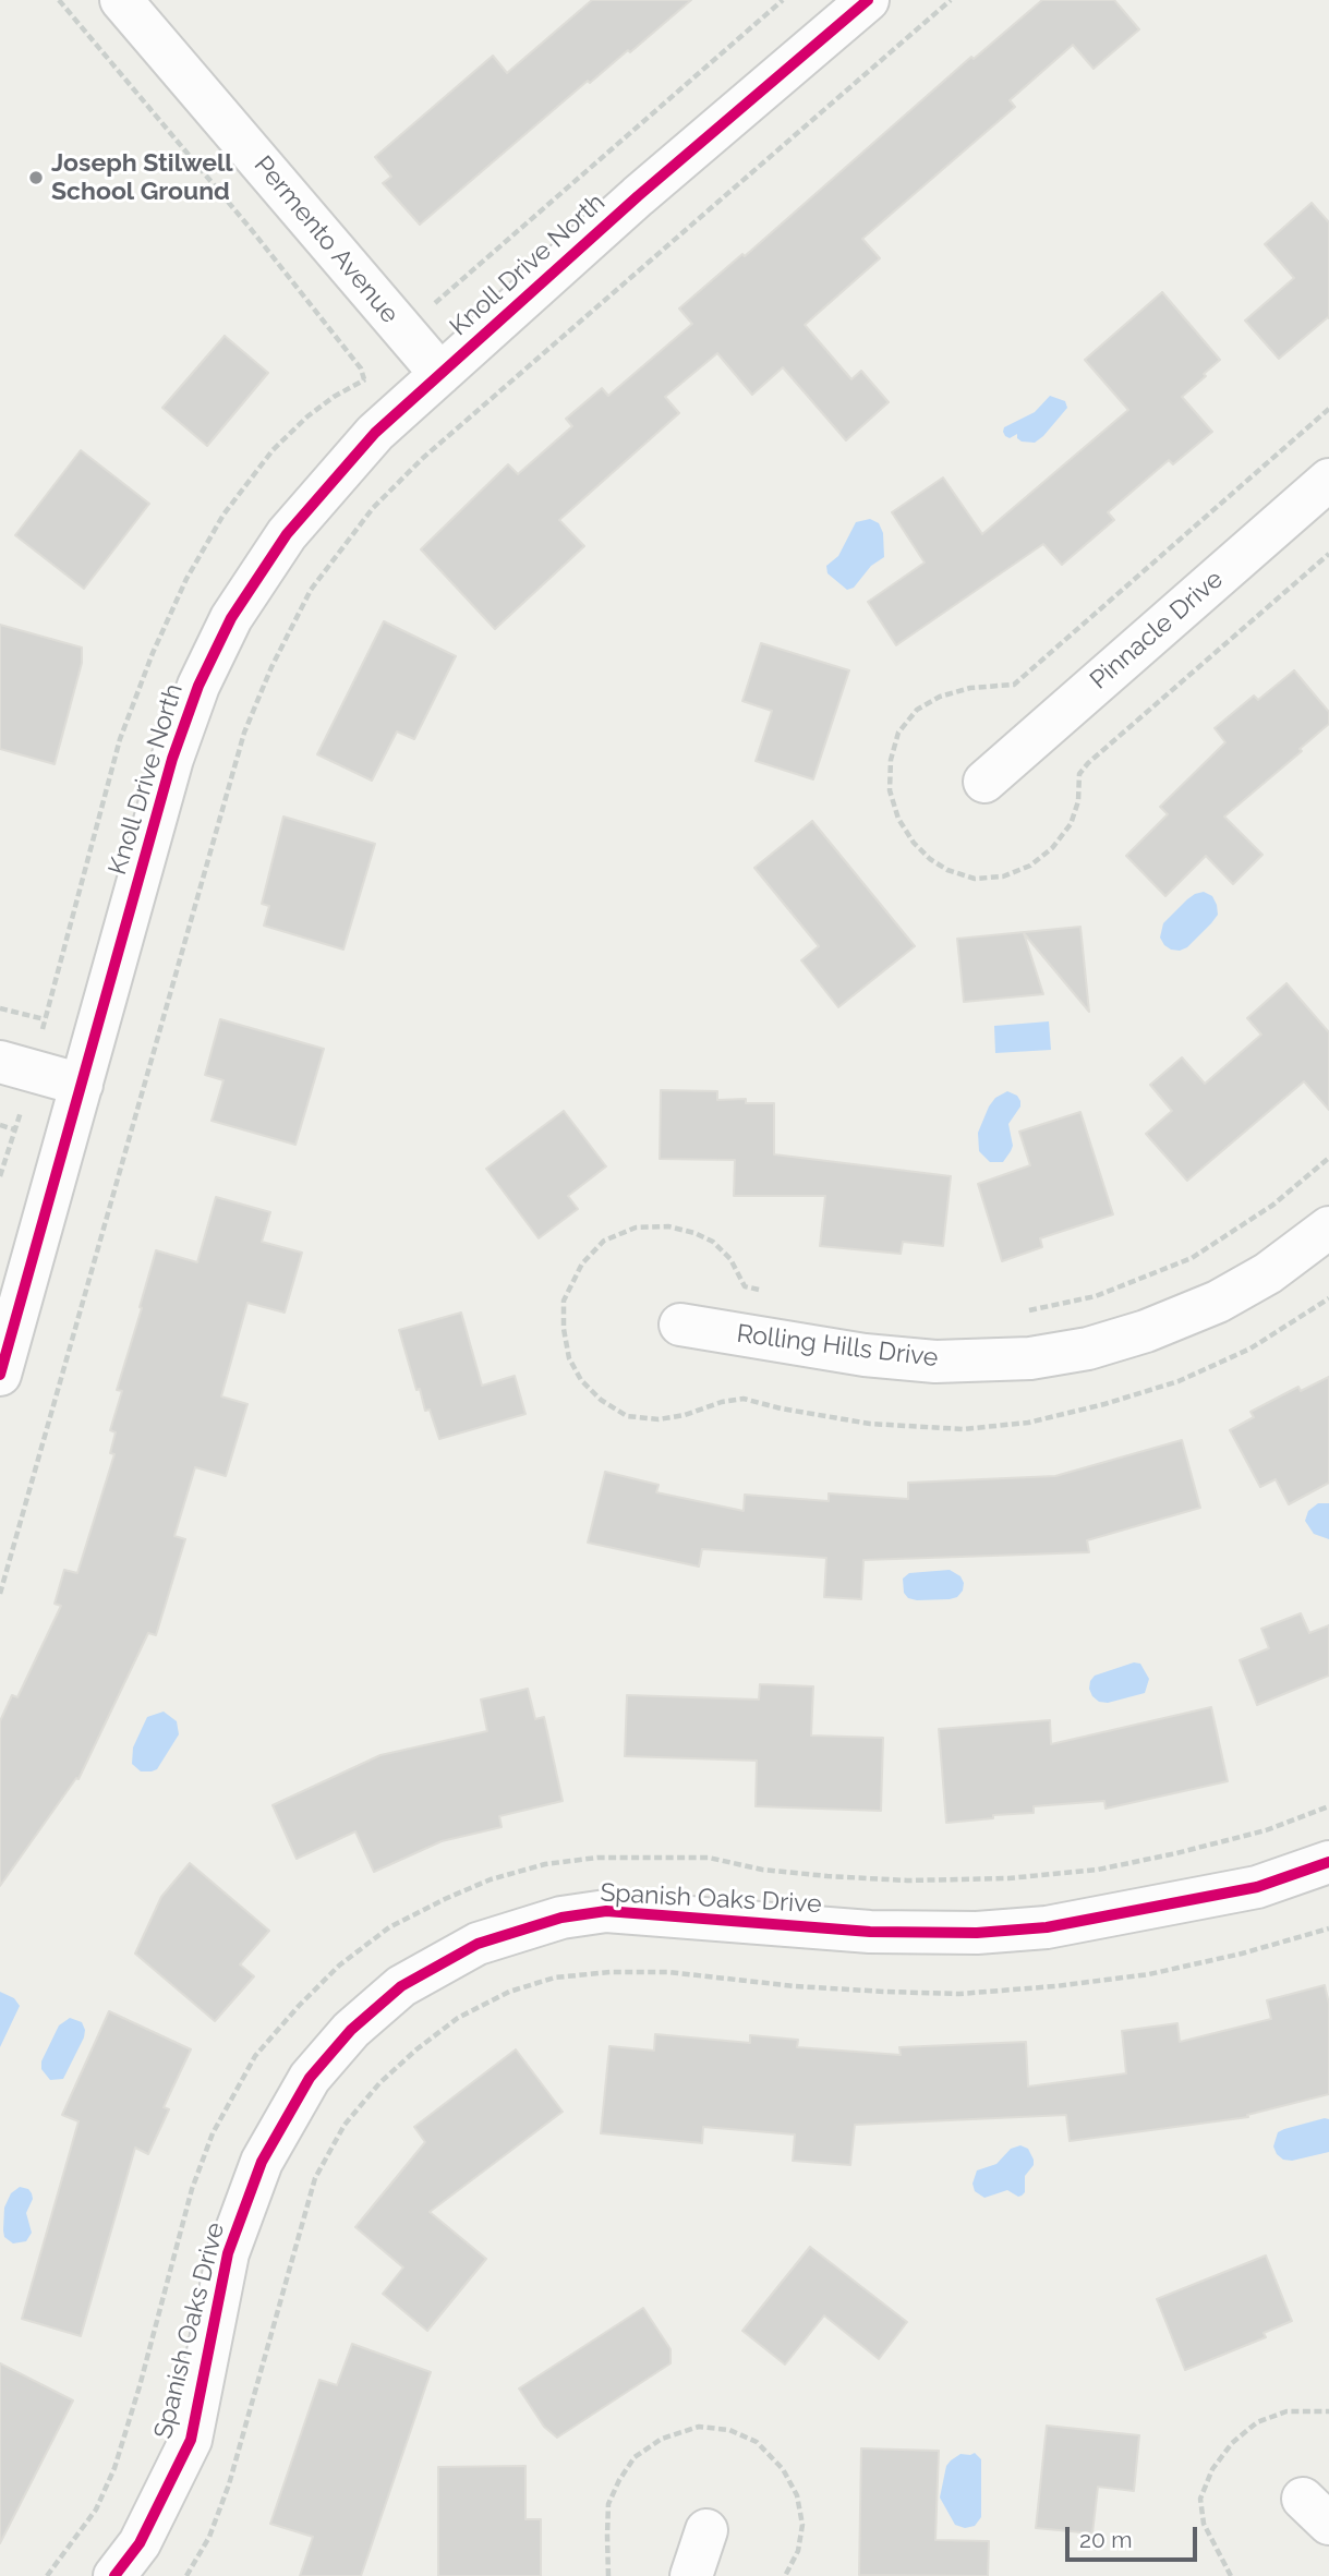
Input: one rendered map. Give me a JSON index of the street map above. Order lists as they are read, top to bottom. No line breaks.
{"streets":{"street":["Permento Avenue","Knoll Drive North","Pinnacle Drive","Rolling Hills Drive","Spanish Oaks Drive"]},"crossings":[["Permento Avenue","Knoll Drive North"]],"places":["Joseph Stilwell School Ground"],"scale_bar":"20 m"}
